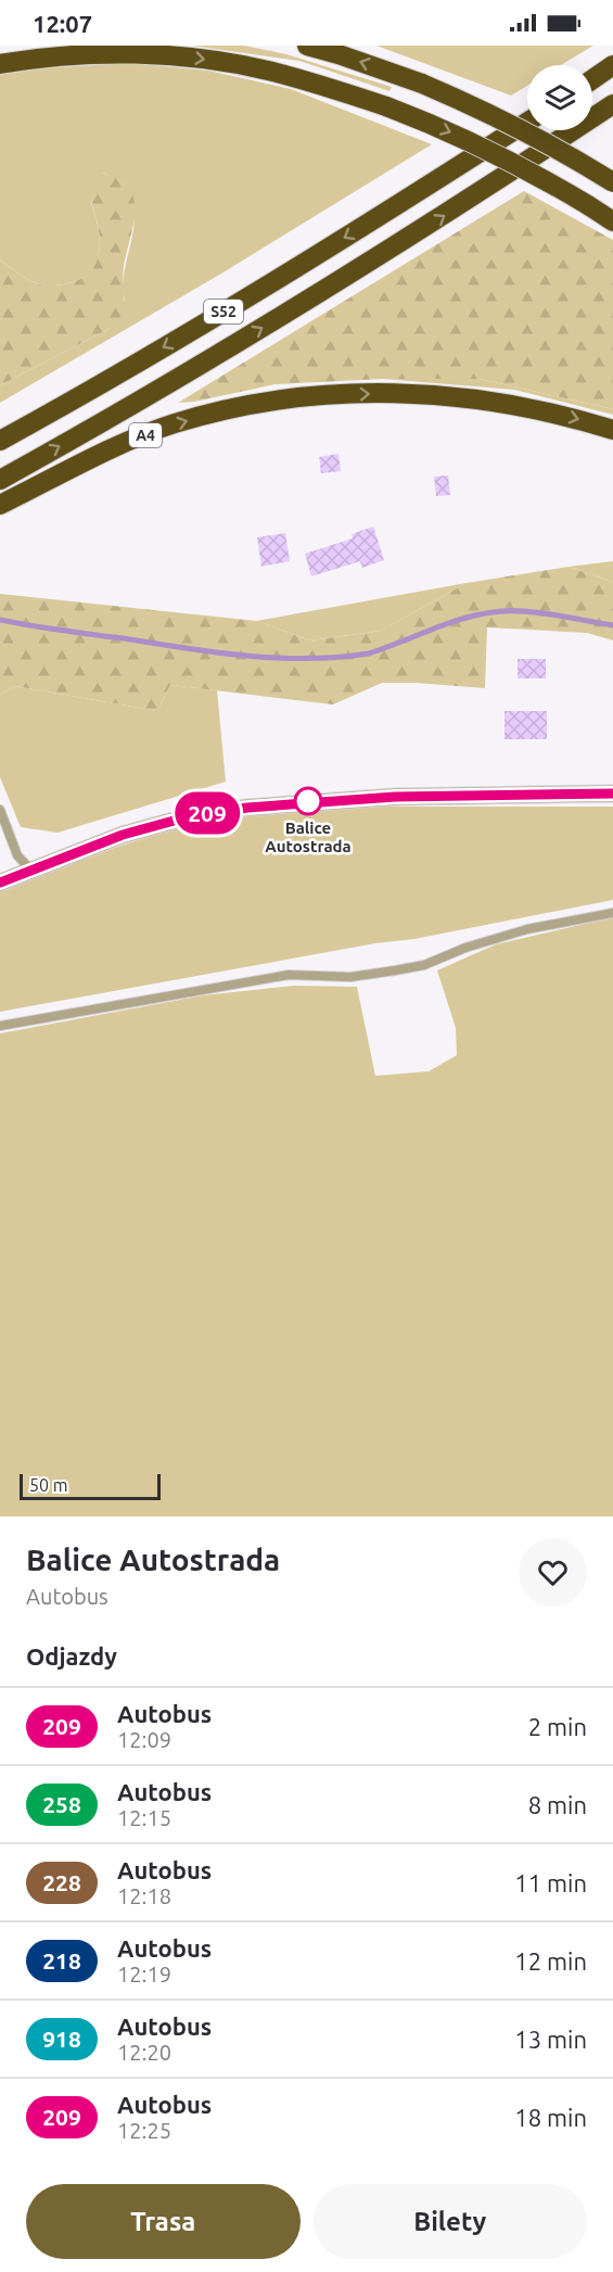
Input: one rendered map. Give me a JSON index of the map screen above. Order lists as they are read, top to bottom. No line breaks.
{"streets":{"highway":["S52","A4"]},"places":["Balice Autostrada"],"lines":["bus line 209"],"scale_bar":"50 m","page":{"status":"12:07","on_map":"209","scale":"50 m","heading":[["Balice Autostrada","Autobus"],"Odjazdy"],"list":[{"mark":"209","name":"Autobus","note":"12:09","value":"2 min"},{"mark":"258","name":"Autobus","note":"12:15","value":"8 min"},{"mark":"228","name":"Autobus","note":"12:18","value":"11 min"},{"mark":"218","name":"Autobus","note":"12:19","value":"12 min"},{"mark":"918","name":"Autobus","note":"12:20","value":"13 min"},{"mark":"209","name":"Autobus","note":"12:25","value":"18 min"}],"buttons":["Trasa","Bilety"]}}
